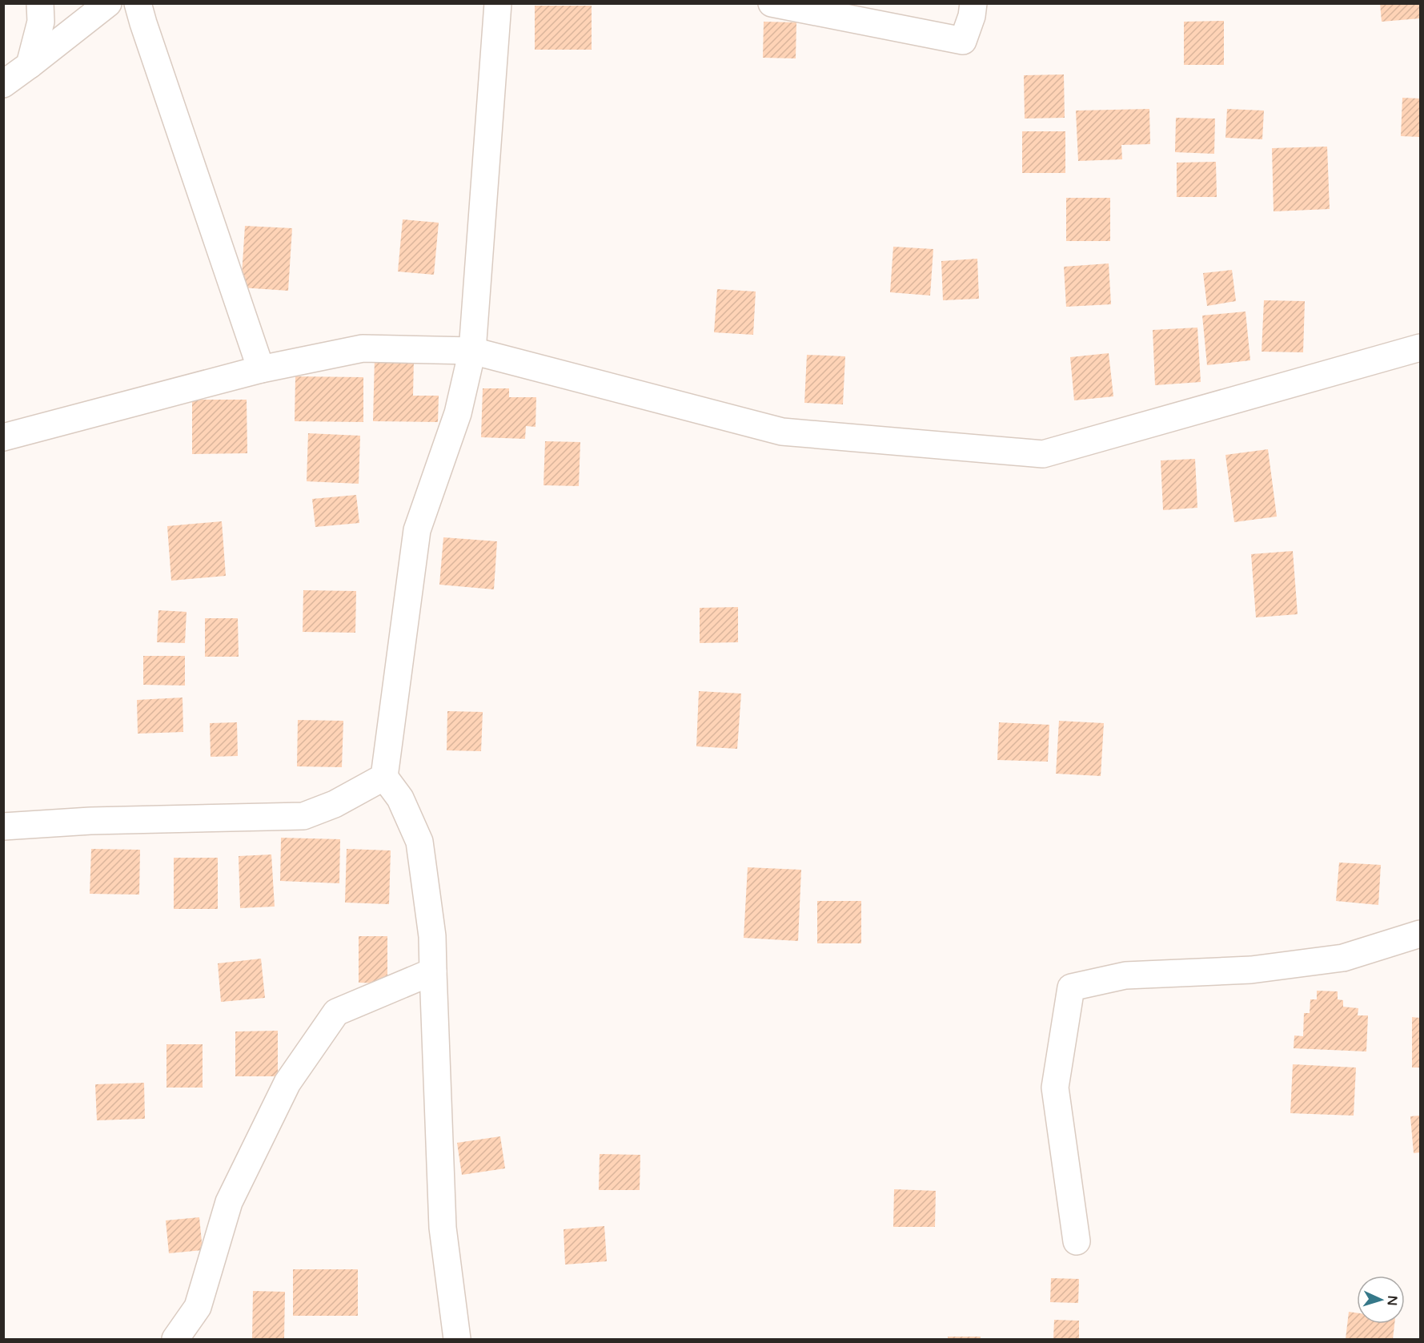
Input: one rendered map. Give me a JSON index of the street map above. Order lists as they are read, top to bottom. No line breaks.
{"north":"right"}
